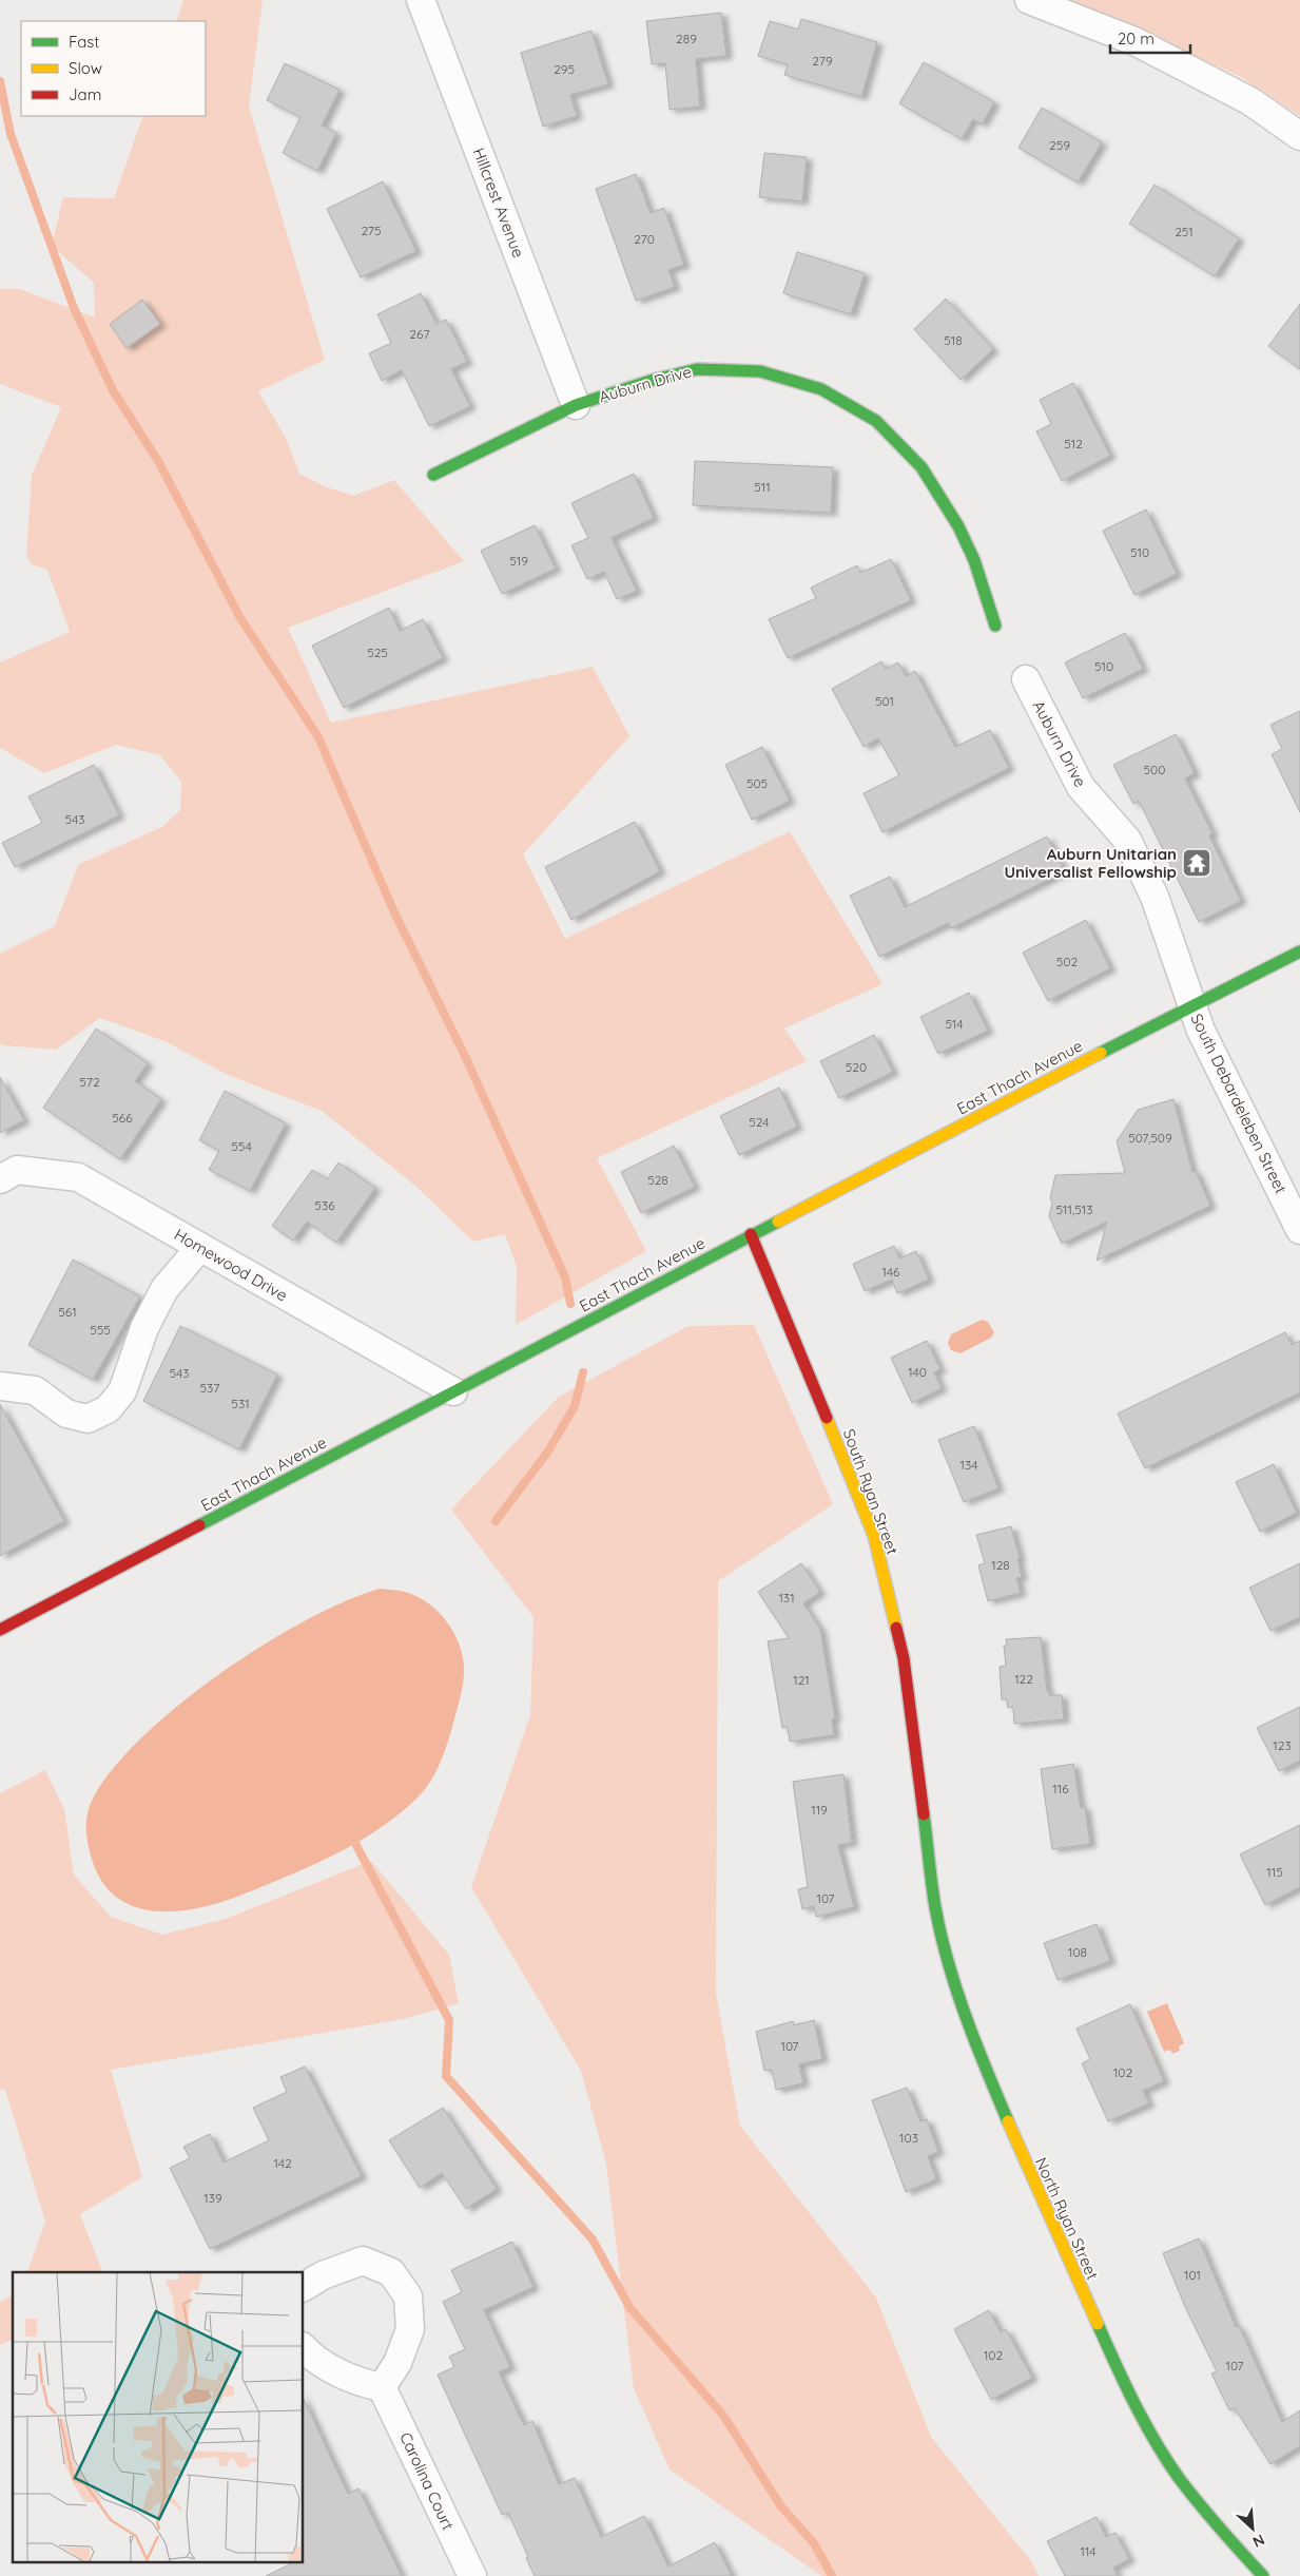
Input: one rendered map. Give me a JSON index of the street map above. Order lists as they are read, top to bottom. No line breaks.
{"streets":{"street":["Hillcrest Avenue","Auburn Drive","East Thach Avenue","South Debardeleben Street","Homewood Drive","South Ryan Street","North Ryan Street","Carolina Court"]},"crossings":[["Hillcrest Avenue","Auburn Drive"],["Auburn Drive","East Thach Avenue"],["Auburn Drive","South Debardeleben Street"],["East Thach Avenue","South Debardeleben Street"],["East Thach Avenue","Homewood Drive"],["East Thach Avenue","South Ryan Street"],["South Ryan Street","North Ryan Street"]],"places":{"temple":["Auburn Unitarian Universalist Fellowship"]},"house_numbers":["289","279","295","259","275","251","270","267","518","512","511","510","519","525","510","501","500","505","543","502","514","520","572","566","524","507,509","554","528","536","511,513","146","561","555","140","543","537","531","134","128","131","122","121","123","116","119","115","107","108","107","102","103","142","139","101","102","107","114"],"legend":["Fast","Slow","Jam"],"scale_bar":"20 m","north":"bottom right"}
